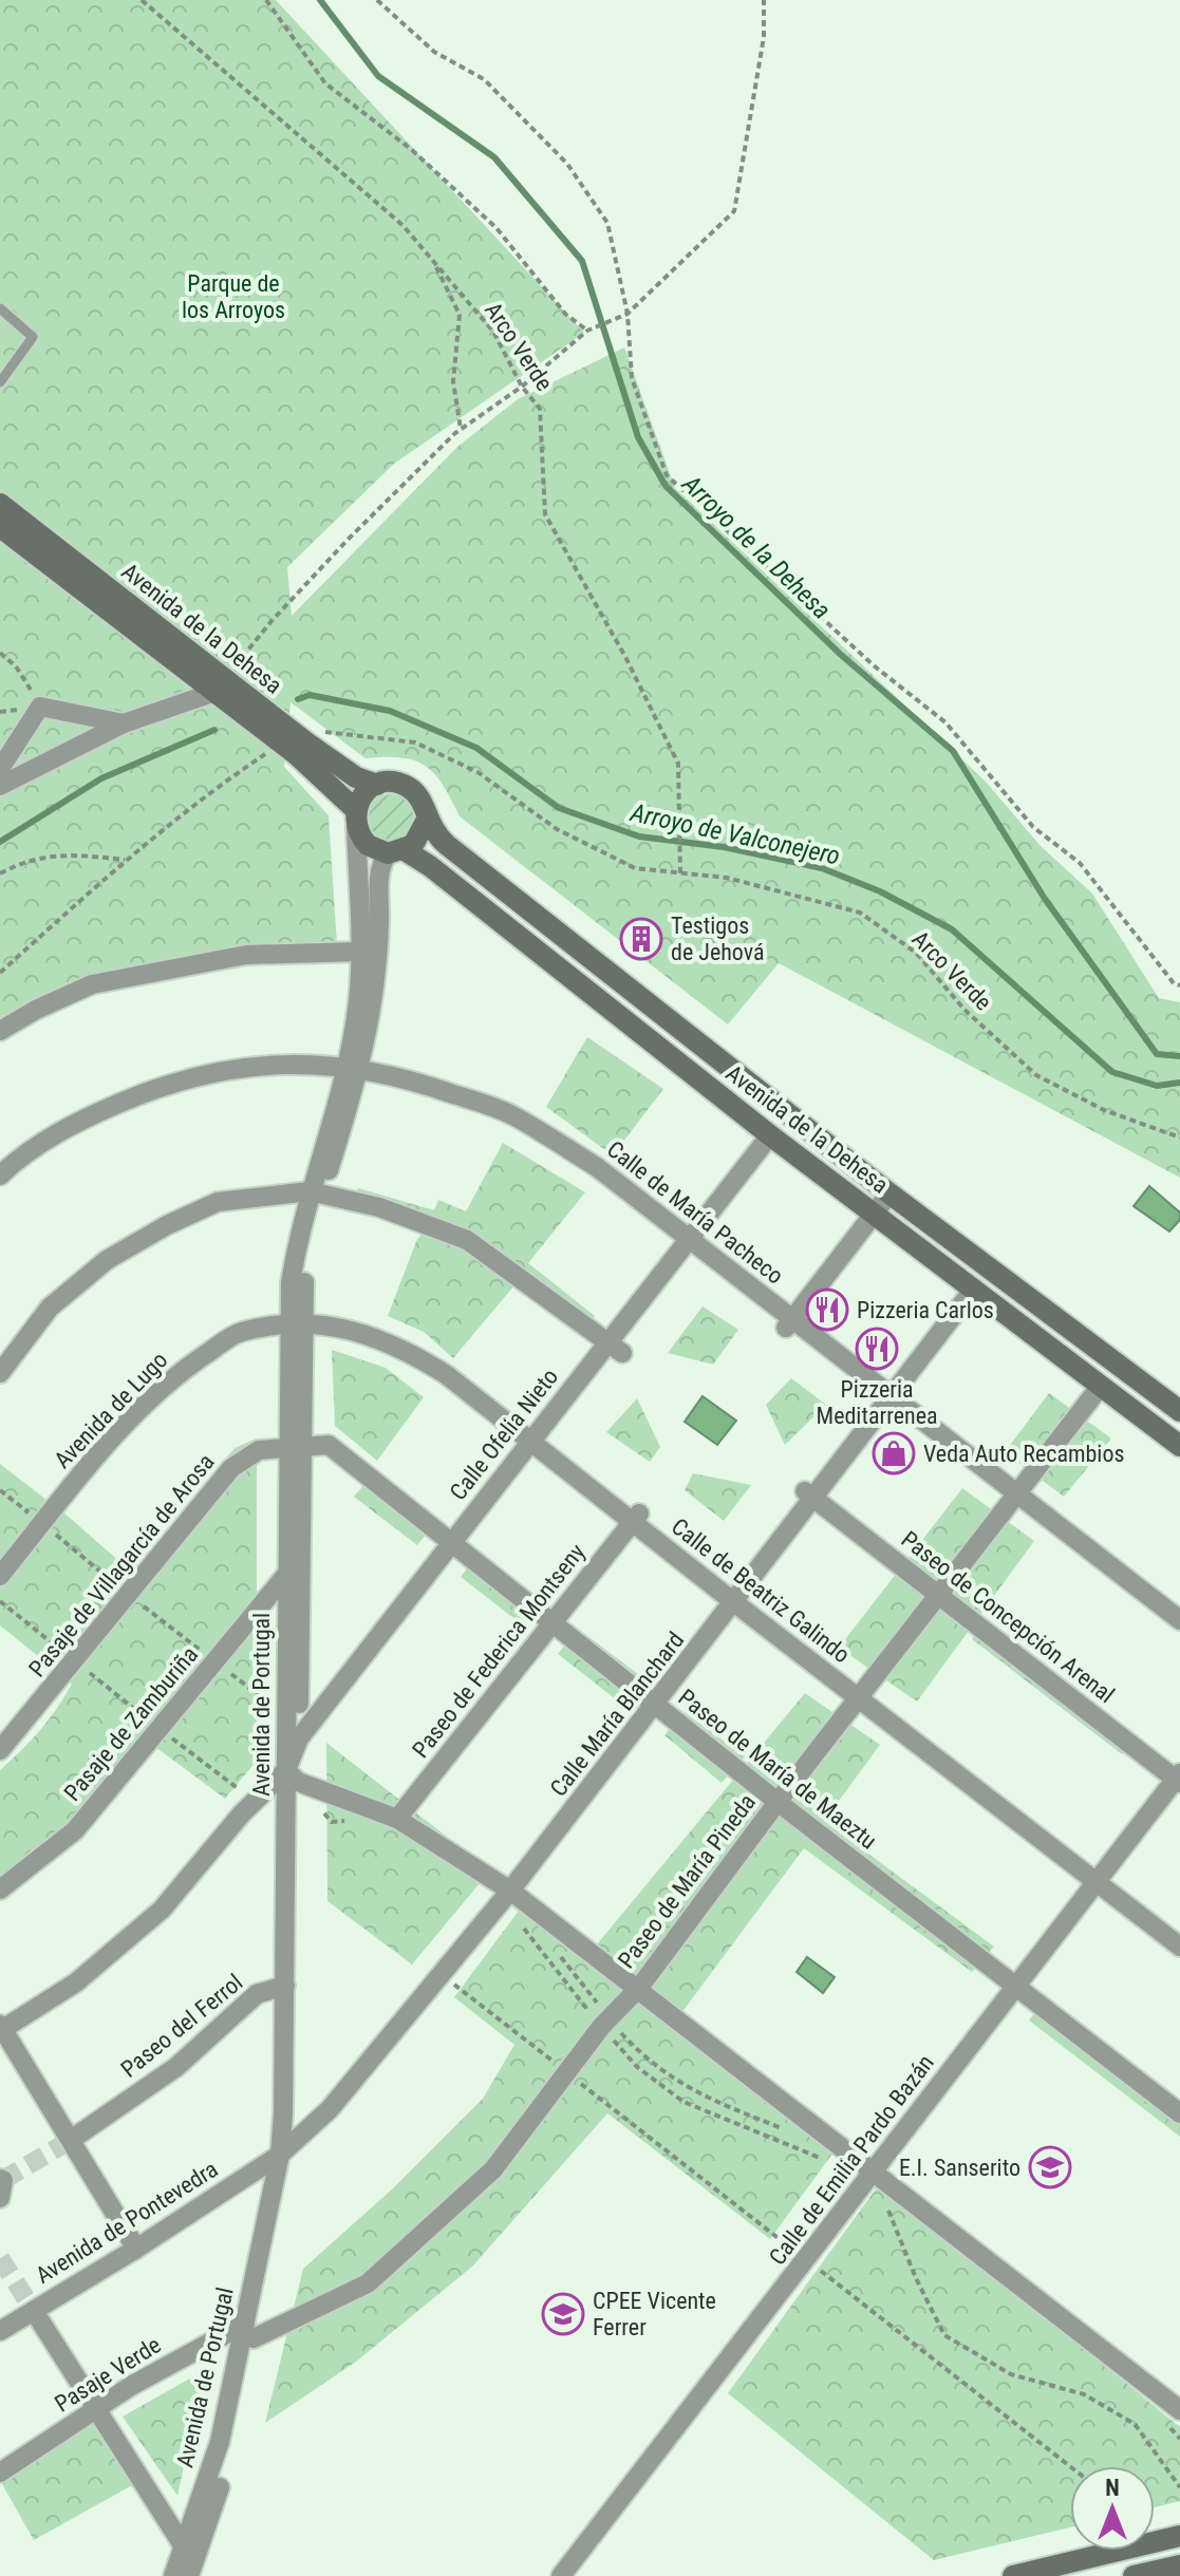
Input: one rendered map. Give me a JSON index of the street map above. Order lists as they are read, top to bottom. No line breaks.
{"streets":{"main road":["Avenida de la Dehesa"],"street":["Calle de María Pacheco","Avenida de Lugo","Calle Ofelia Nieto","Pasaje de Villagarcía de Arosa","Calle de Beatriz Galindo","Paseo de Concepción Arenal","Paseo de Federica Montseny","Avenida de Portugal","Calle María Blanchard","Pasaje de Zamburiña","Paseo de María de Maeztu","Paseo de María Pineda","Paseo del Ferrol","Calle de Emilia Pardo Bazán","Avenida de Pontevedra","Pasaje Verde"],"path":["Arco Verde"]},"crossings":[["Arco Verde","Avenida de la Dehesa"],["Avenida de la Dehesa","Calle Ofelia Nieto"],["Avenida de la Dehesa","Avenida de Portugal"],["Avenida de la Dehesa","Calle María Blanchard"],["Avenida de la Dehesa","Paseo de María Pineda"],["Calle de María Pacheco","Calle Ofelia Nieto"],["Calle de María Pacheco","Avenida de Portugal"],["Calle de María Pacheco","Calle María Blanchard"],["Calle de María Pacheco","Paseo de María Pineda"],["Avenida de Lugo","Calle de Beatriz Galindo"],["Avenida de Lugo","Avenida de Portugal"],["Calle Ofelia Nieto","Calle de Beatriz Galindo"],["Calle Ofelia Nieto","Avenida de Portugal"],["Calle Ofelia Nieto","Paseo de María de Maeztu"],["Pasaje de Villagarcía de Arosa","Avenida de Portugal"],["Pasaje de Villagarcía de Arosa","Paseo de María de Maeztu"],["Calle de Beatriz Galindo","Paseo de Federica Montseny"],["Calle de Beatriz Galindo","Avenida de Portugal"],["Calle de Beatriz Galindo","Calle María Blanchard"],["Calle de Beatriz Galindo","Paseo de María Pineda"],["Calle de Beatriz Galindo","Calle de Emilia Pardo Bazán"],["Paseo de Concepción Arenal","Calle María Blanchard"],["Paseo de Concepción Arenal","Paseo de María Pineda"],["Paseo de Concepción Arenal","Calle de Emilia Pardo Bazán"],["Paseo de Federica Montseny","Paseo de María de Maeztu"],["Avenida de Portugal","Calle María Blanchard"],["Avenida de Portugal","Pasaje de Zamburiña"],["Avenida de Portugal","Paseo de María de Maeztu"],["Avenida de Portugal","Paseo de María Pineda"],["Avenida de Portugal","Paseo del Ferrol"],["Avenida de Portugal","Avenida de Pontevedra"],["Avenida de Portugal","Pasaje Verde"],["Calle María Blanchard","Paseo de María de Maeztu"],["Calle María Blanchard","Avenida de Pontevedra"],["Paseo de María de Maeztu","Paseo de María Pineda"],["Paseo de María de Maeztu","Calle de Emilia Pardo Bazán"],["Paseo de María Pineda","Pasaje Verde"]],"water":["Arroyo de la Dehesa","Arroyo de Valconejero"],"parks":["Parque de los Arroyos"],"places":{"building":["Testigos de Jehová"],"restaurant":["Pizzeria Carlos","Pizzeria Meditarrenea"],"shop":["Veda Auto Recambios"],"school or university":["E.I. Sanserito","CPEE Vicente Ferrer"]},"north":"top"}
